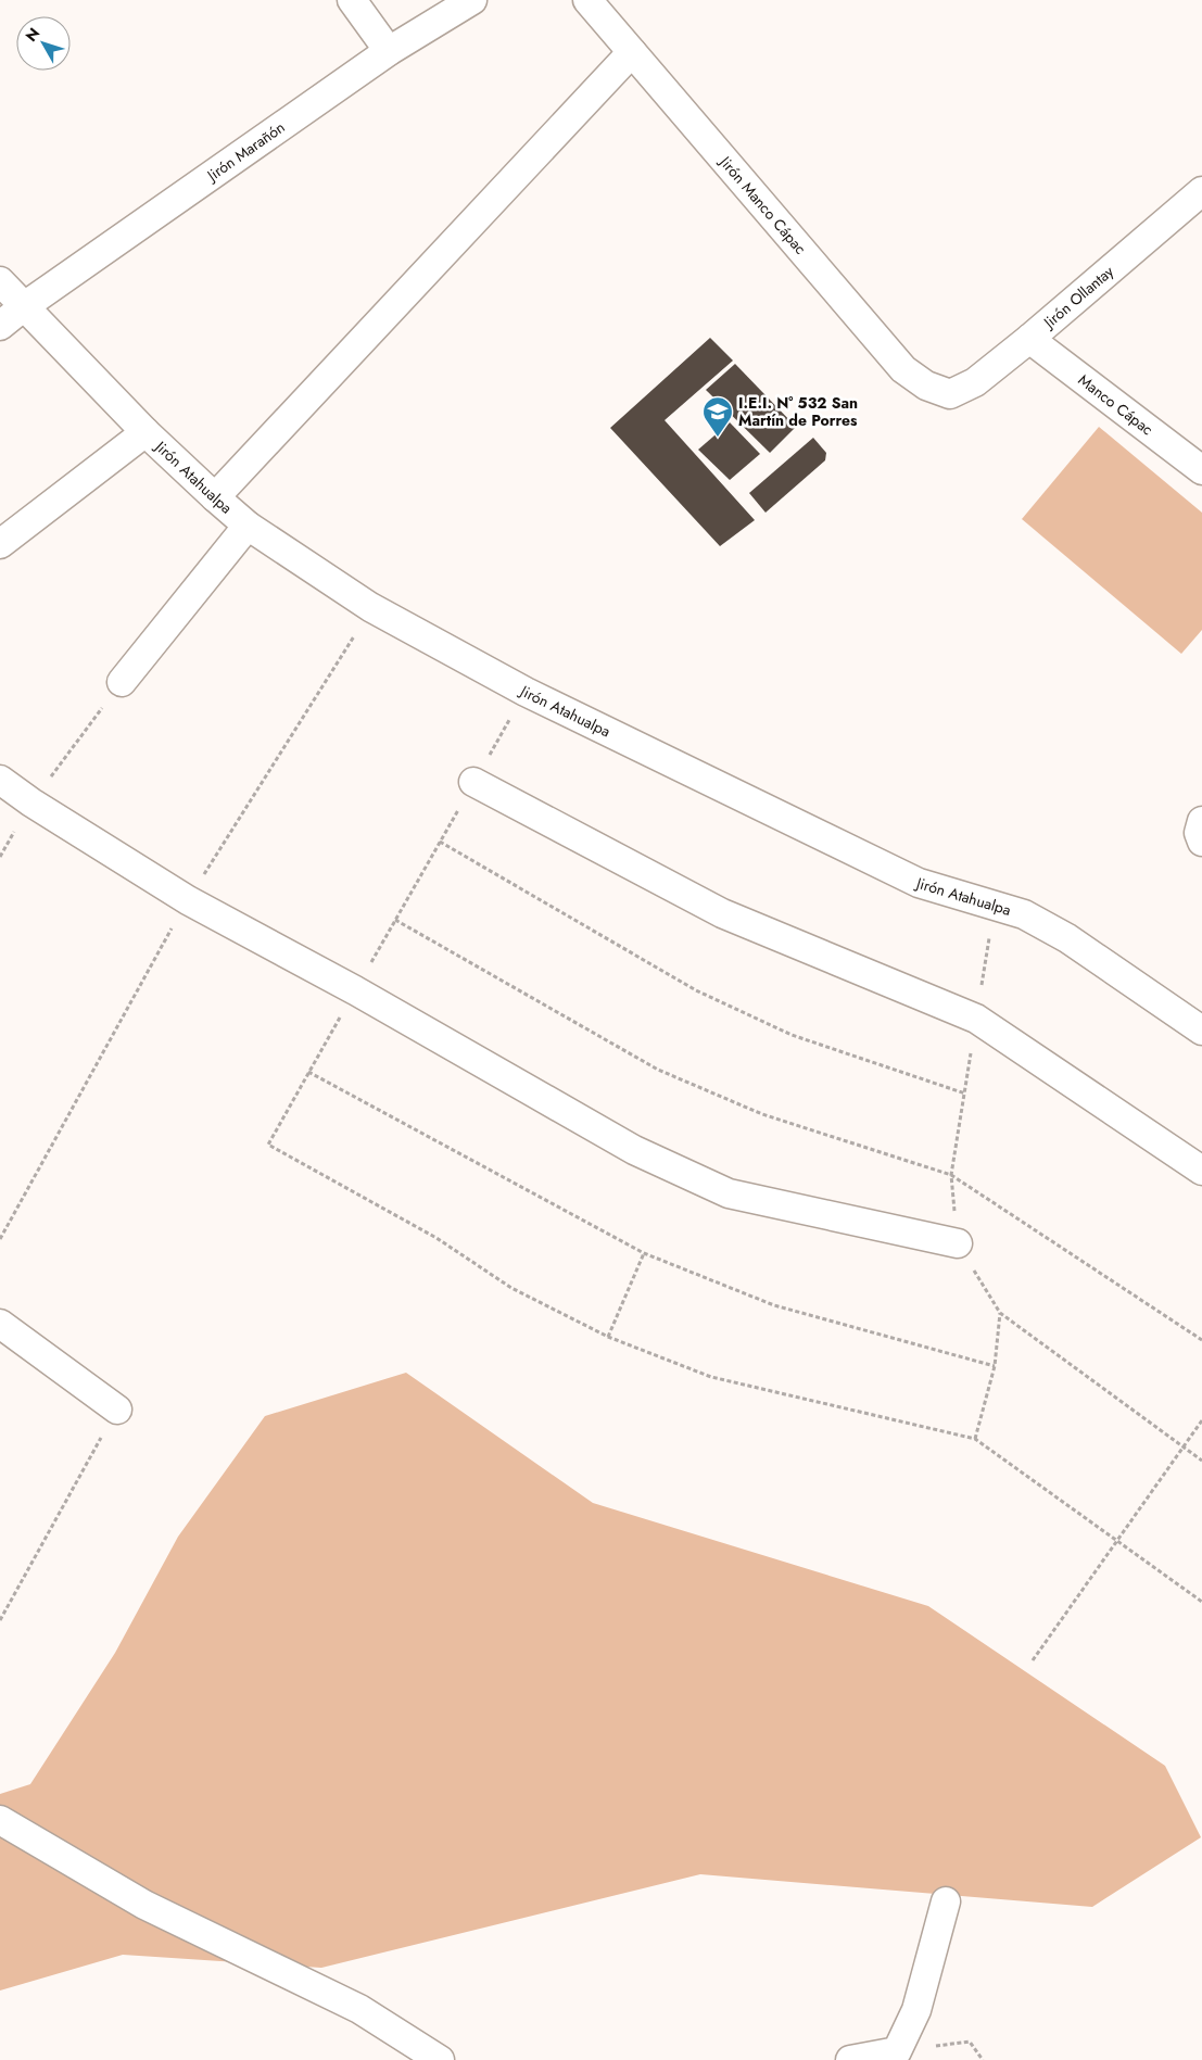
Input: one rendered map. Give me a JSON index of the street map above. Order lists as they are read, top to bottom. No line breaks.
{"streets":{"street":["Jirón Marañón","Jirón Manco Cápac","Jirón Ollantay","Manco Cápac","Jirón Atahualpa"]},"crossings":[["Jirón Marañón","Jirón Atahualpa"],["Jirón Manco Cápac","Jirón Ollantay"],["Jirón Ollantay","Manco Cápac"]],"places":{"school or university":["I.E.I. N° 532 San Martín de Porres"]},"north":"top left"}
